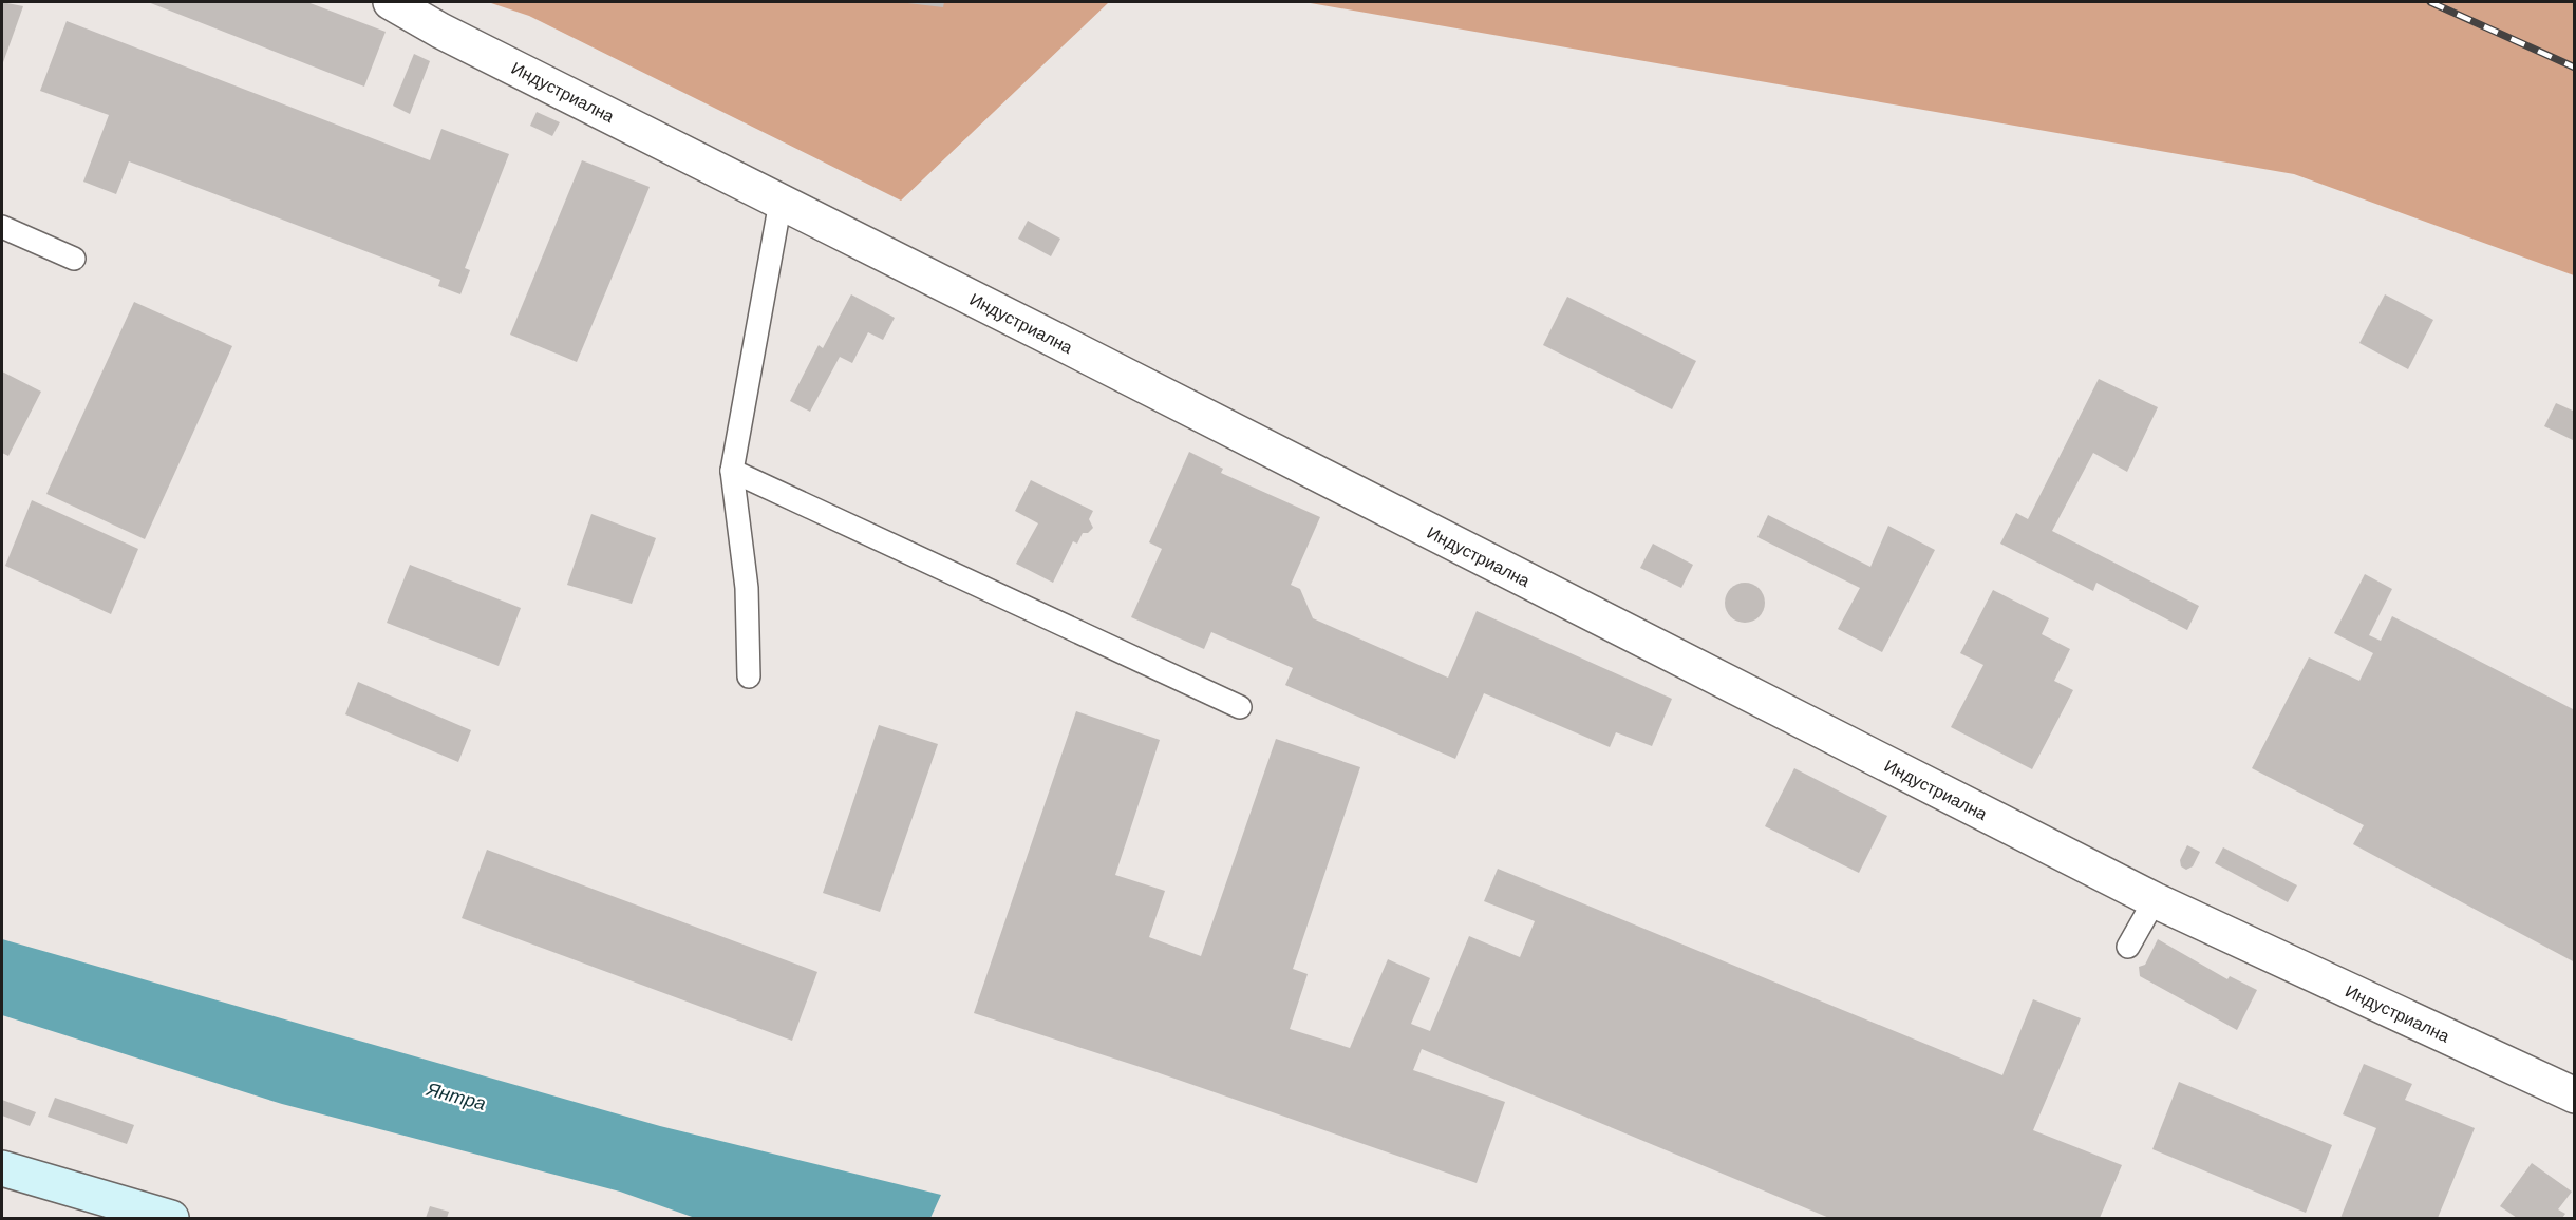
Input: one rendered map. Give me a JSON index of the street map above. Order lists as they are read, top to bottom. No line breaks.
{"streets":{"street":["Индустриална"]},"water":["Янтра"]}
